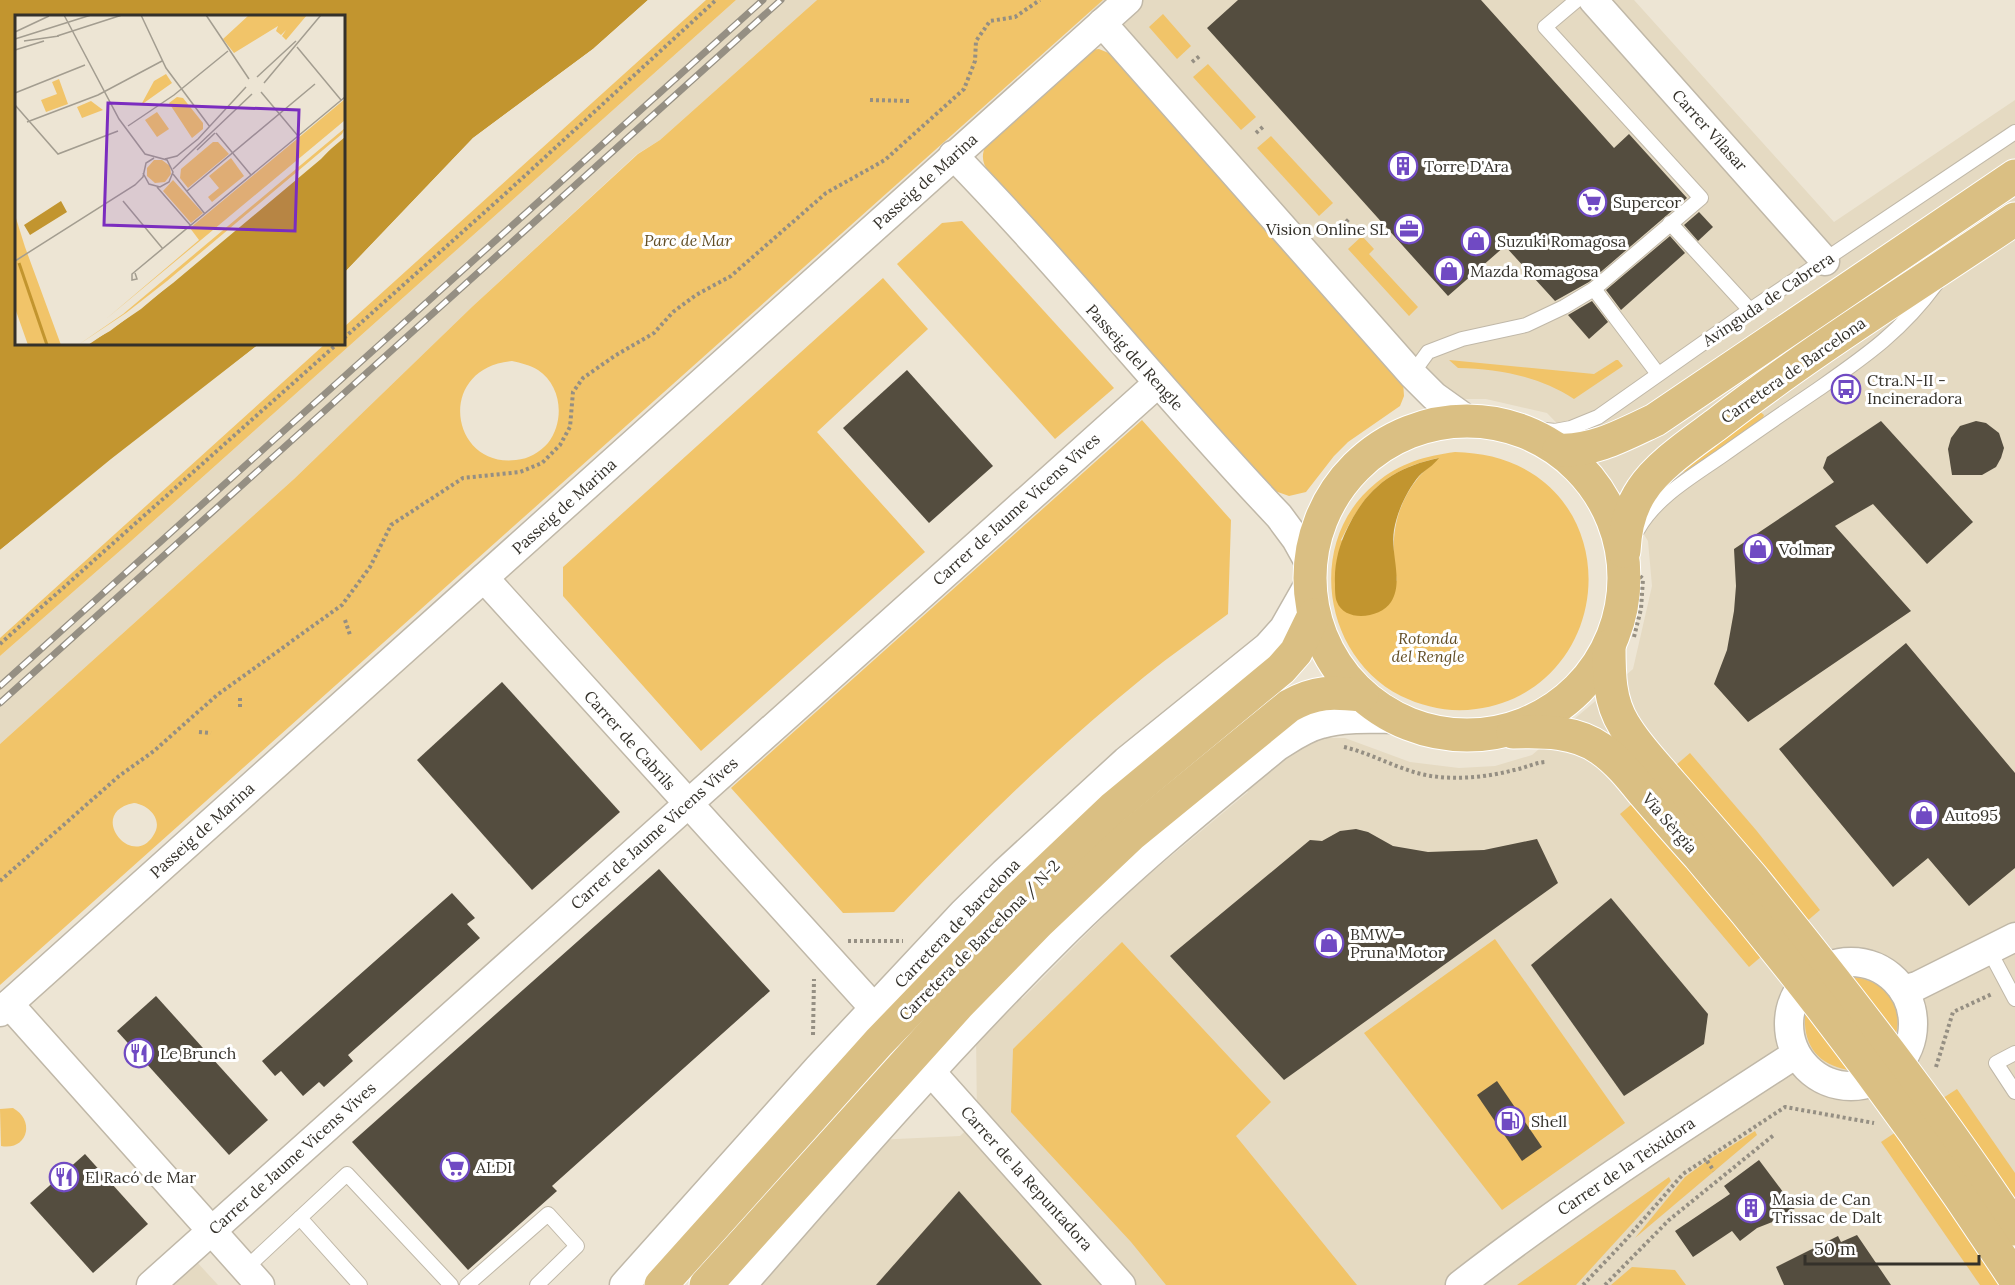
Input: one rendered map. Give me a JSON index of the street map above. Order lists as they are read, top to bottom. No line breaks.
{"streets":{"main road":["Carretera de Barcelona","Via Sèrgia","Carretera de Barcelona / N-2"],"street":["Carrer Vilasar","Passeig de Marina","Passeig del Rengle","Carrer de Jaume Vicens Vives","Carrer de Cabrils","Carrer de la Teixidora","Carrer de la Repuntadora"],"lane":["Avinguda de Cabrera"]},"crossings":[["Carrer Vilasar","Avinguda de Cabrera"],["Passeig de Marina","Passeig del Rengle"],["Passeig de Marina","Carrer de Cabrils"],["Passeig del Rengle","Carretera de Barcelona"],["Passeig del Rengle","Carrer de Jaume Vicens Vives"],["Passeig del Rengle","Carretera de Barcelona / N-2"],["Carretera de Barcelona","Carrer de Cabrils"],["Carretera de Barcelona","Carretera de Barcelona / N-2"],["Carrer de Jaume Vicens Vives","Carrer de Cabrils"]],"parks":["Parc de Mar","Rotonda del Rengle"],"places":{"building":["Torre D'Ara","Masia de Can Trissac de Dalt"],"supermarket":["Supercor","ALDI"],"office":["Vision Online SL"],"shop":["Suzuki Romagosa","Mazda Romagosa","Volmar","Auto95","BMW - Pruna Motor"],"bus stop":["Ctra.N-II - Incineradora"],"restaurant":["Le Brunch","El Racó de Mar"],"fuel station":["Shell"]},"scale_bar":"50 m"}
